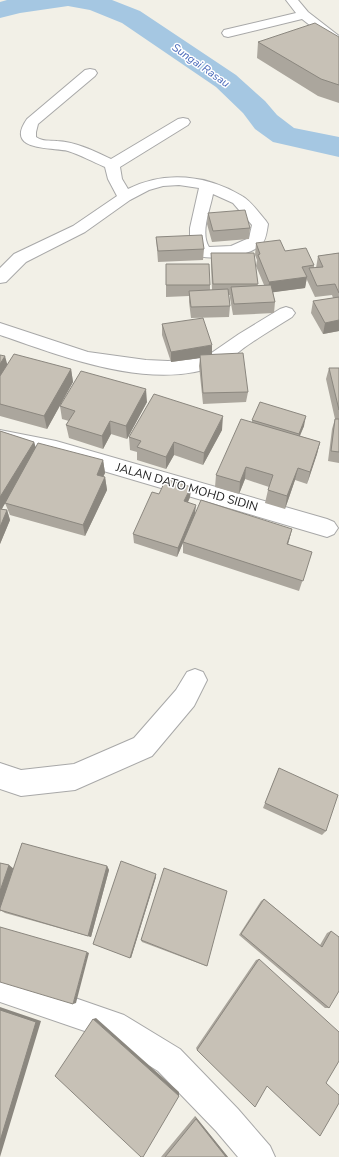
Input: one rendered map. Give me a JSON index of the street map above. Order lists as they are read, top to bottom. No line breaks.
{"streets":{"street":["JALAN DATO MOHD SIDIN"]},"water":["Sungai Rasau"]}
